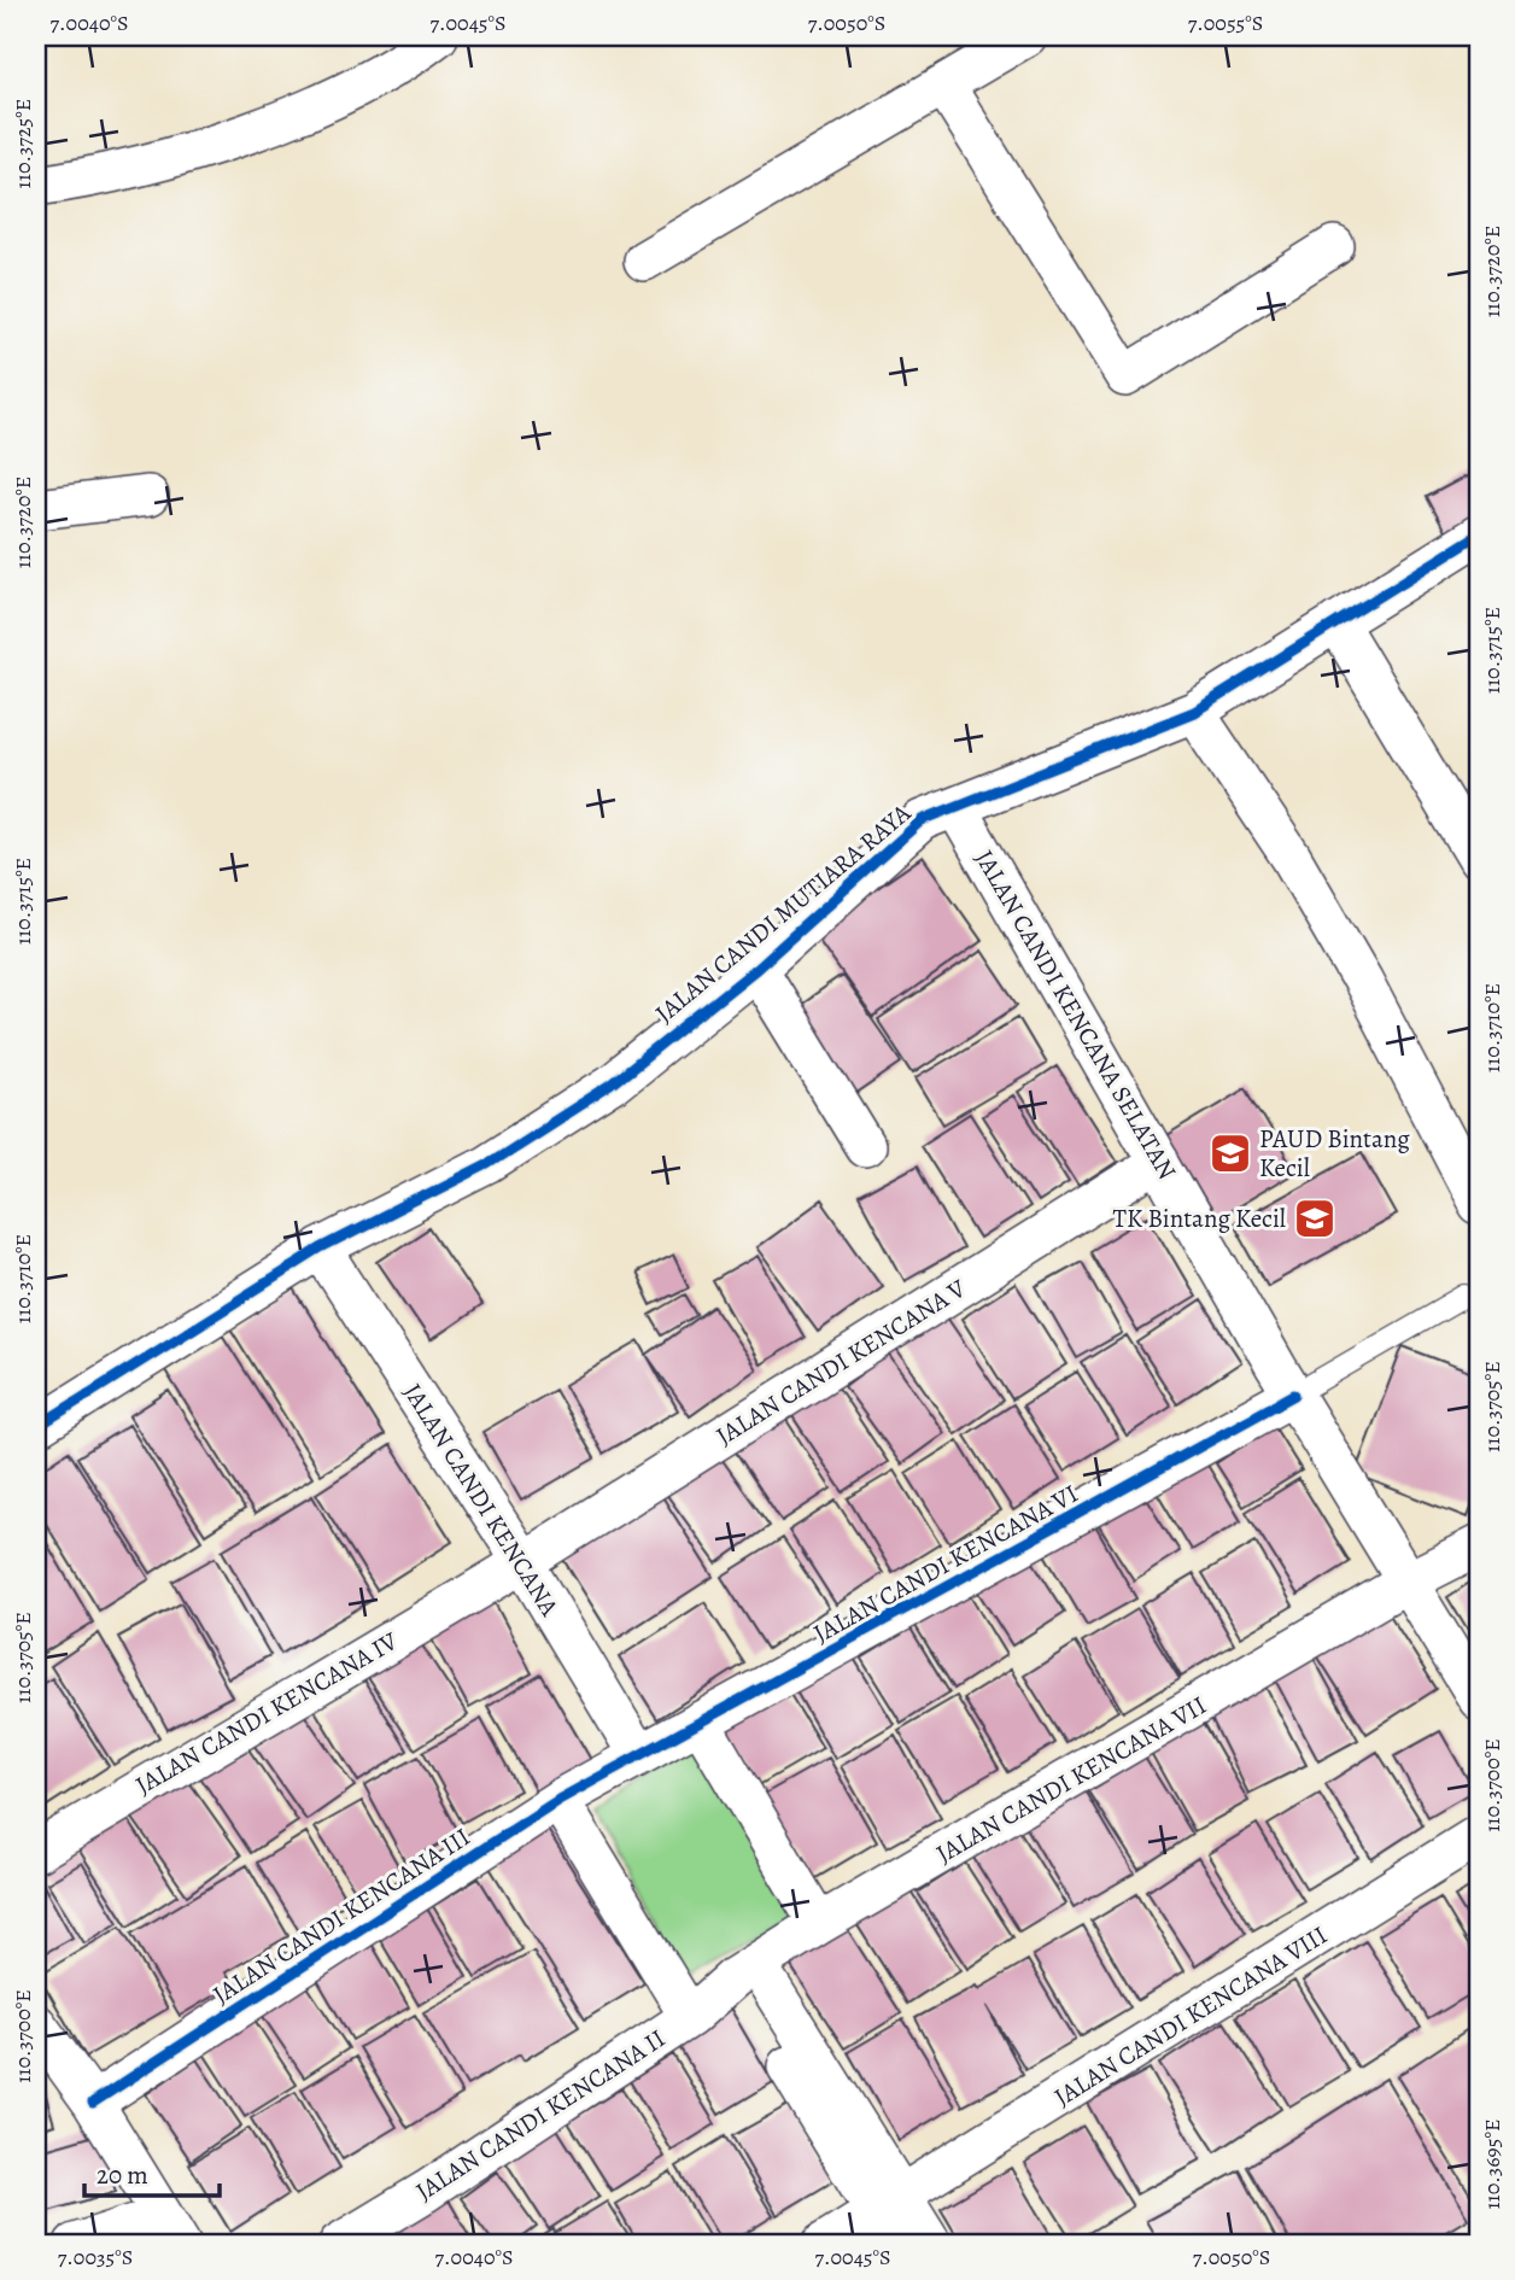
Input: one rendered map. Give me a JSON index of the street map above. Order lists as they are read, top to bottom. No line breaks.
{"streets":{"street":["JALAN CANDI MUTIARA RAYA","JALAN CANDI KENCANA SELATAN","JALAN CANDI KENCANA V","JALAN CANDI KENCANA","JALAN CANDI KENCANA VI","JALAN CANDI KENCANA IV","JALAN CANDI KENCANA VII","JALAN CANDI KENCANA III","JALAN CANDI KENCANA VIII","JALAN CANDI KENCANA II"]},"crossings":[["JALAN CANDI MUTIARA RAYA","JALAN CANDI KENCANA SELATAN"],["JALAN CANDI MUTIARA RAYA","JALAN CANDI KENCANA"],["JALAN CANDI KENCANA SELATAN","JALAN CANDI KENCANA V"],["JALAN CANDI KENCANA SELATAN","JALAN CANDI KENCANA VI"],["JALAN CANDI KENCANA SELATAN","JALAN CANDI KENCANA VII"],["JALAN CANDI KENCANA V","JALAN CANDI KENCANA"],["JALAN CANDI KENCANA V","JALAN CANDI KENCANA IV"],["JALAN CANDI KENCANA","JALAN CANDI KENCANA VI"],["JALAN CANDI KENCANA","JALAN CANDI KENCANA IV"],["JALAN CANDI KENCANA","JALAN CANDI KENCANA III"],["JALAN CANDI KENCANA VI","JALAN CANDI KENCANA III"],["JALAN CANDI KENCANA VII","JALAN CANDI KENCANA II"]],"places":{"school or university":["PAUD Bintang Kecil","TK Bintang Kecil"]},"scale_bar":"20 m","coordinates":["7.0040°S","7.0045°S","7.0050°S","7.0055°S","110.3725°E","110.3720°E","110.3715°E","110.3710°E","110.3705°E","110.3700°E","110.3695°E","7.0035°S"]}
